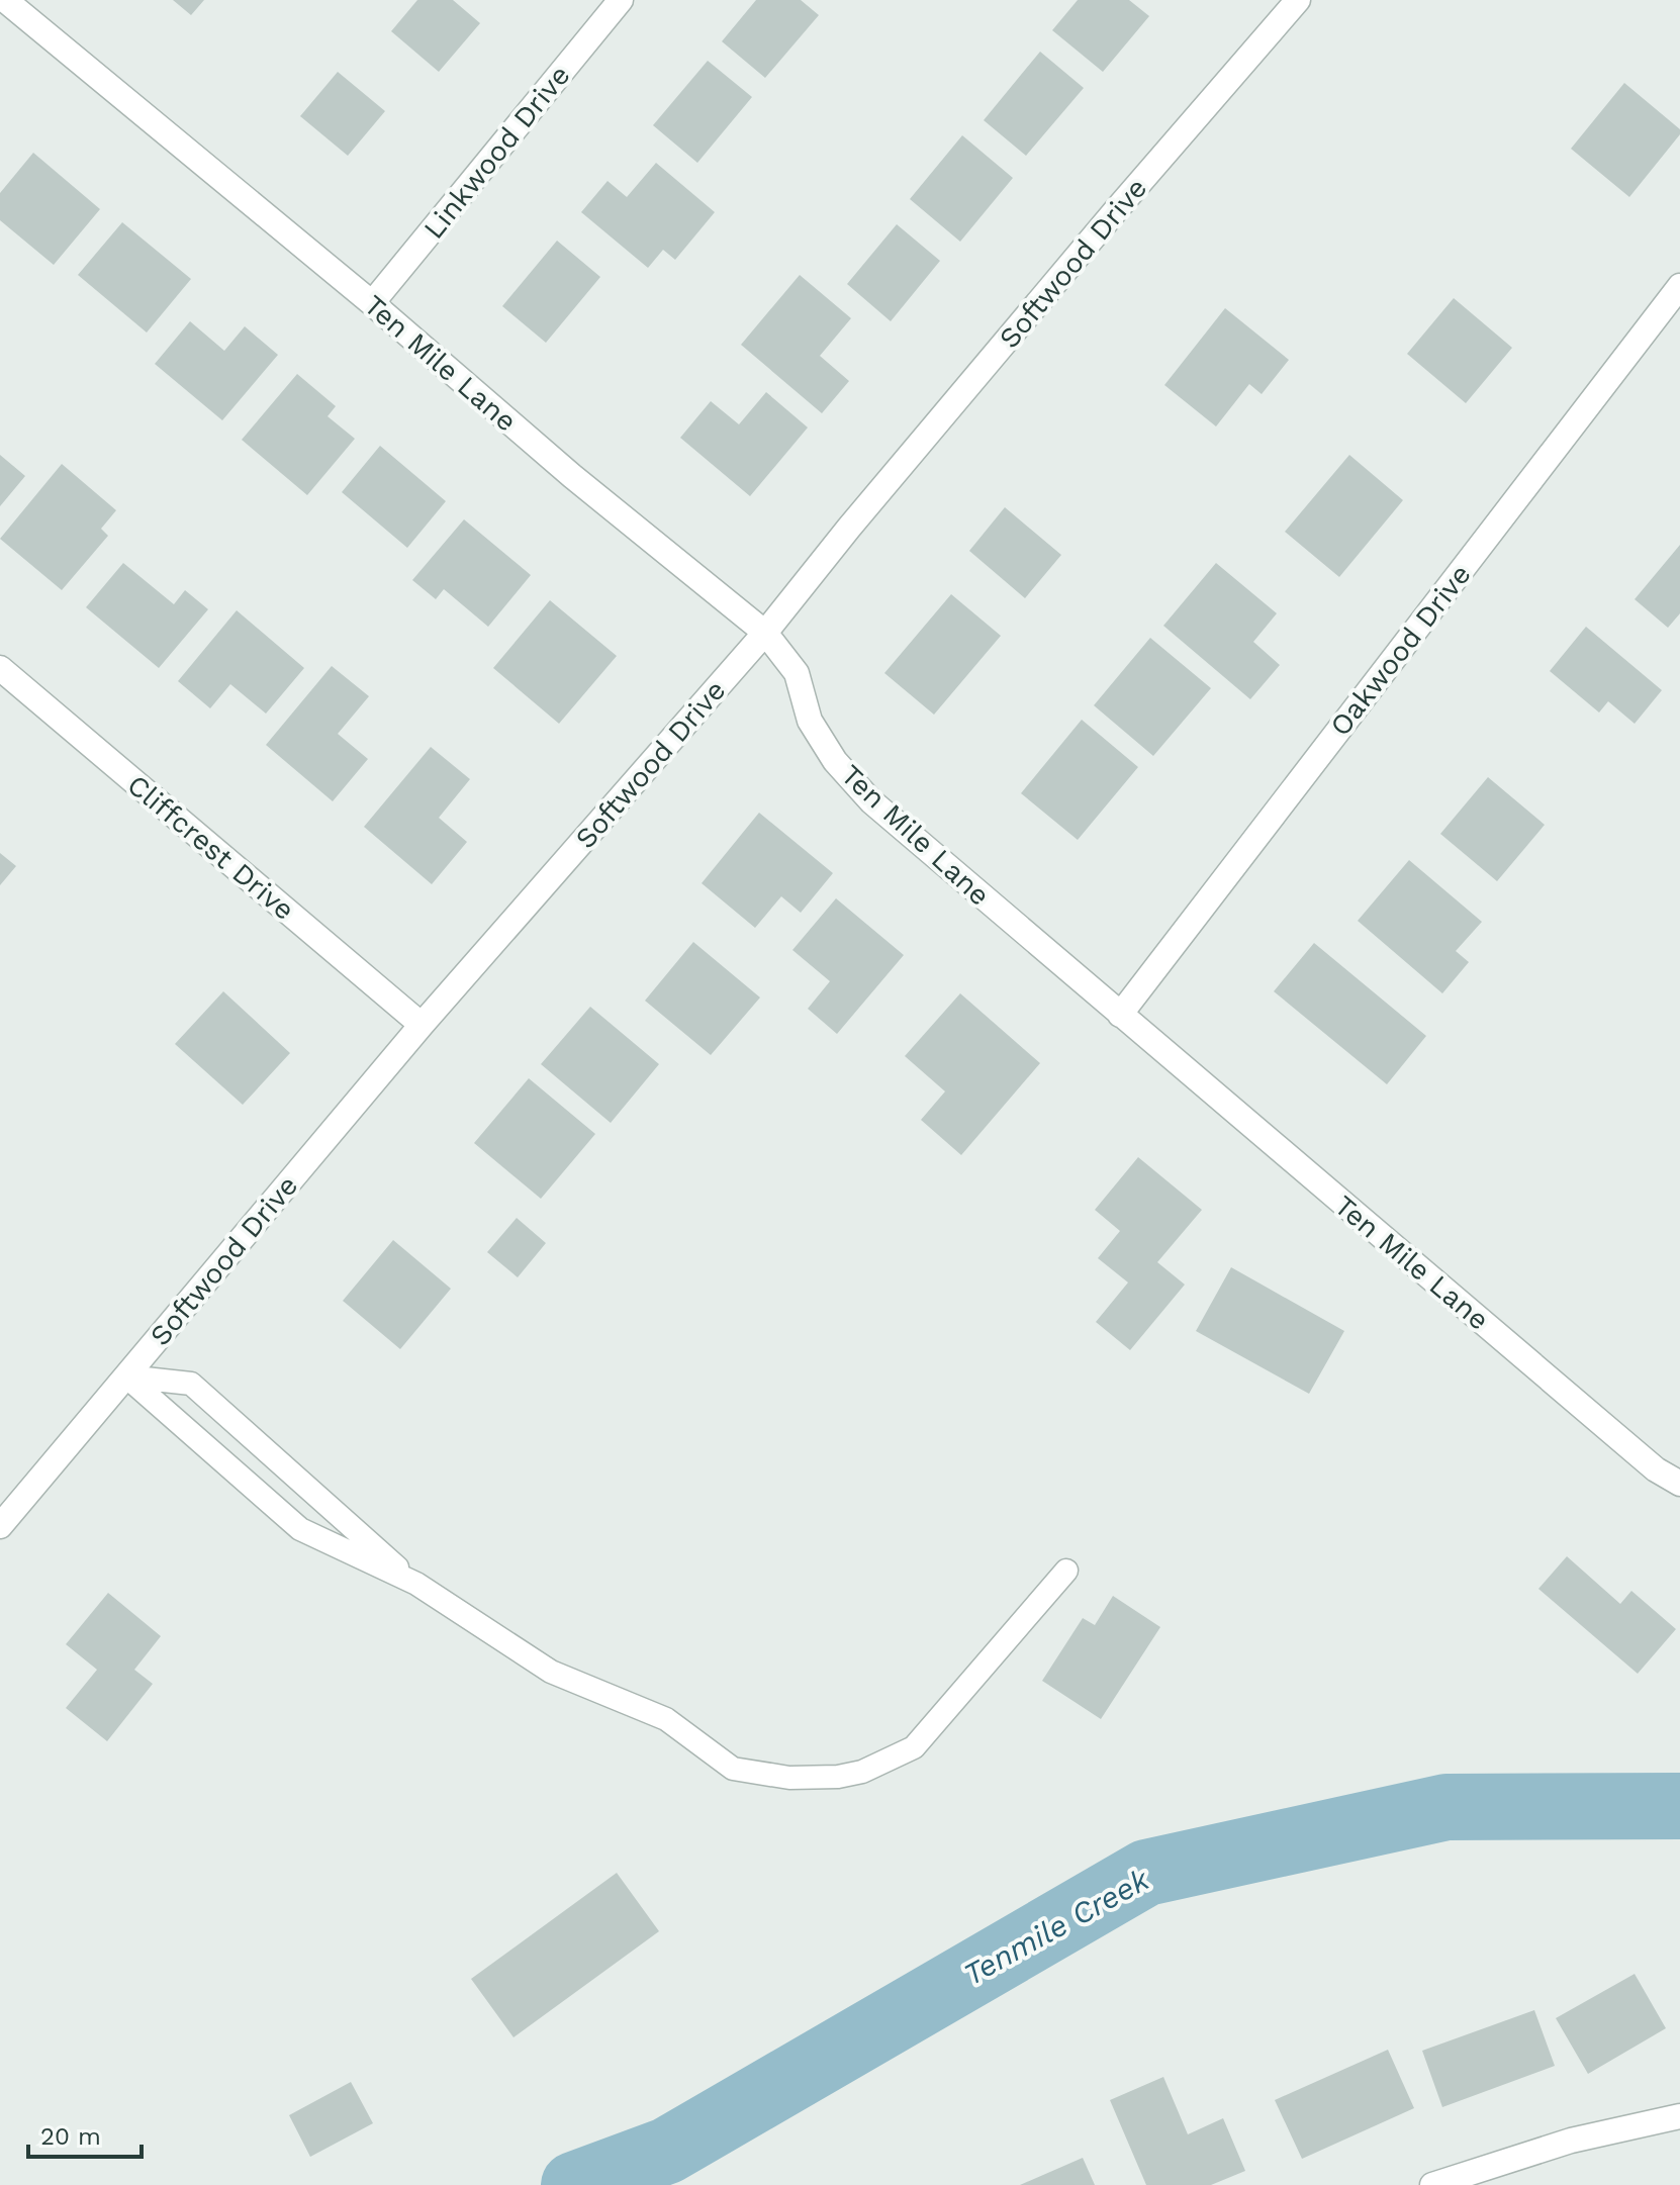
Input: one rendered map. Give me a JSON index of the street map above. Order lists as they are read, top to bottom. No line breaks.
{"streets":{"street":["Linkwood Drive","Softwood Drive","Ten Mile Lane","Oakwood Drive","Cliffcrest Drive"]},"crossings":[["Linkwood Drive","Ten Mile Lane"],["Softwood Drive","Ten Mile Lane"],["Softwood Drive","Cliffcrest Drive"],["Ten Mile Lane","Oakwood Drive"]],"water":["Tenmile Creek"],"scale_bar":"20 m"}
